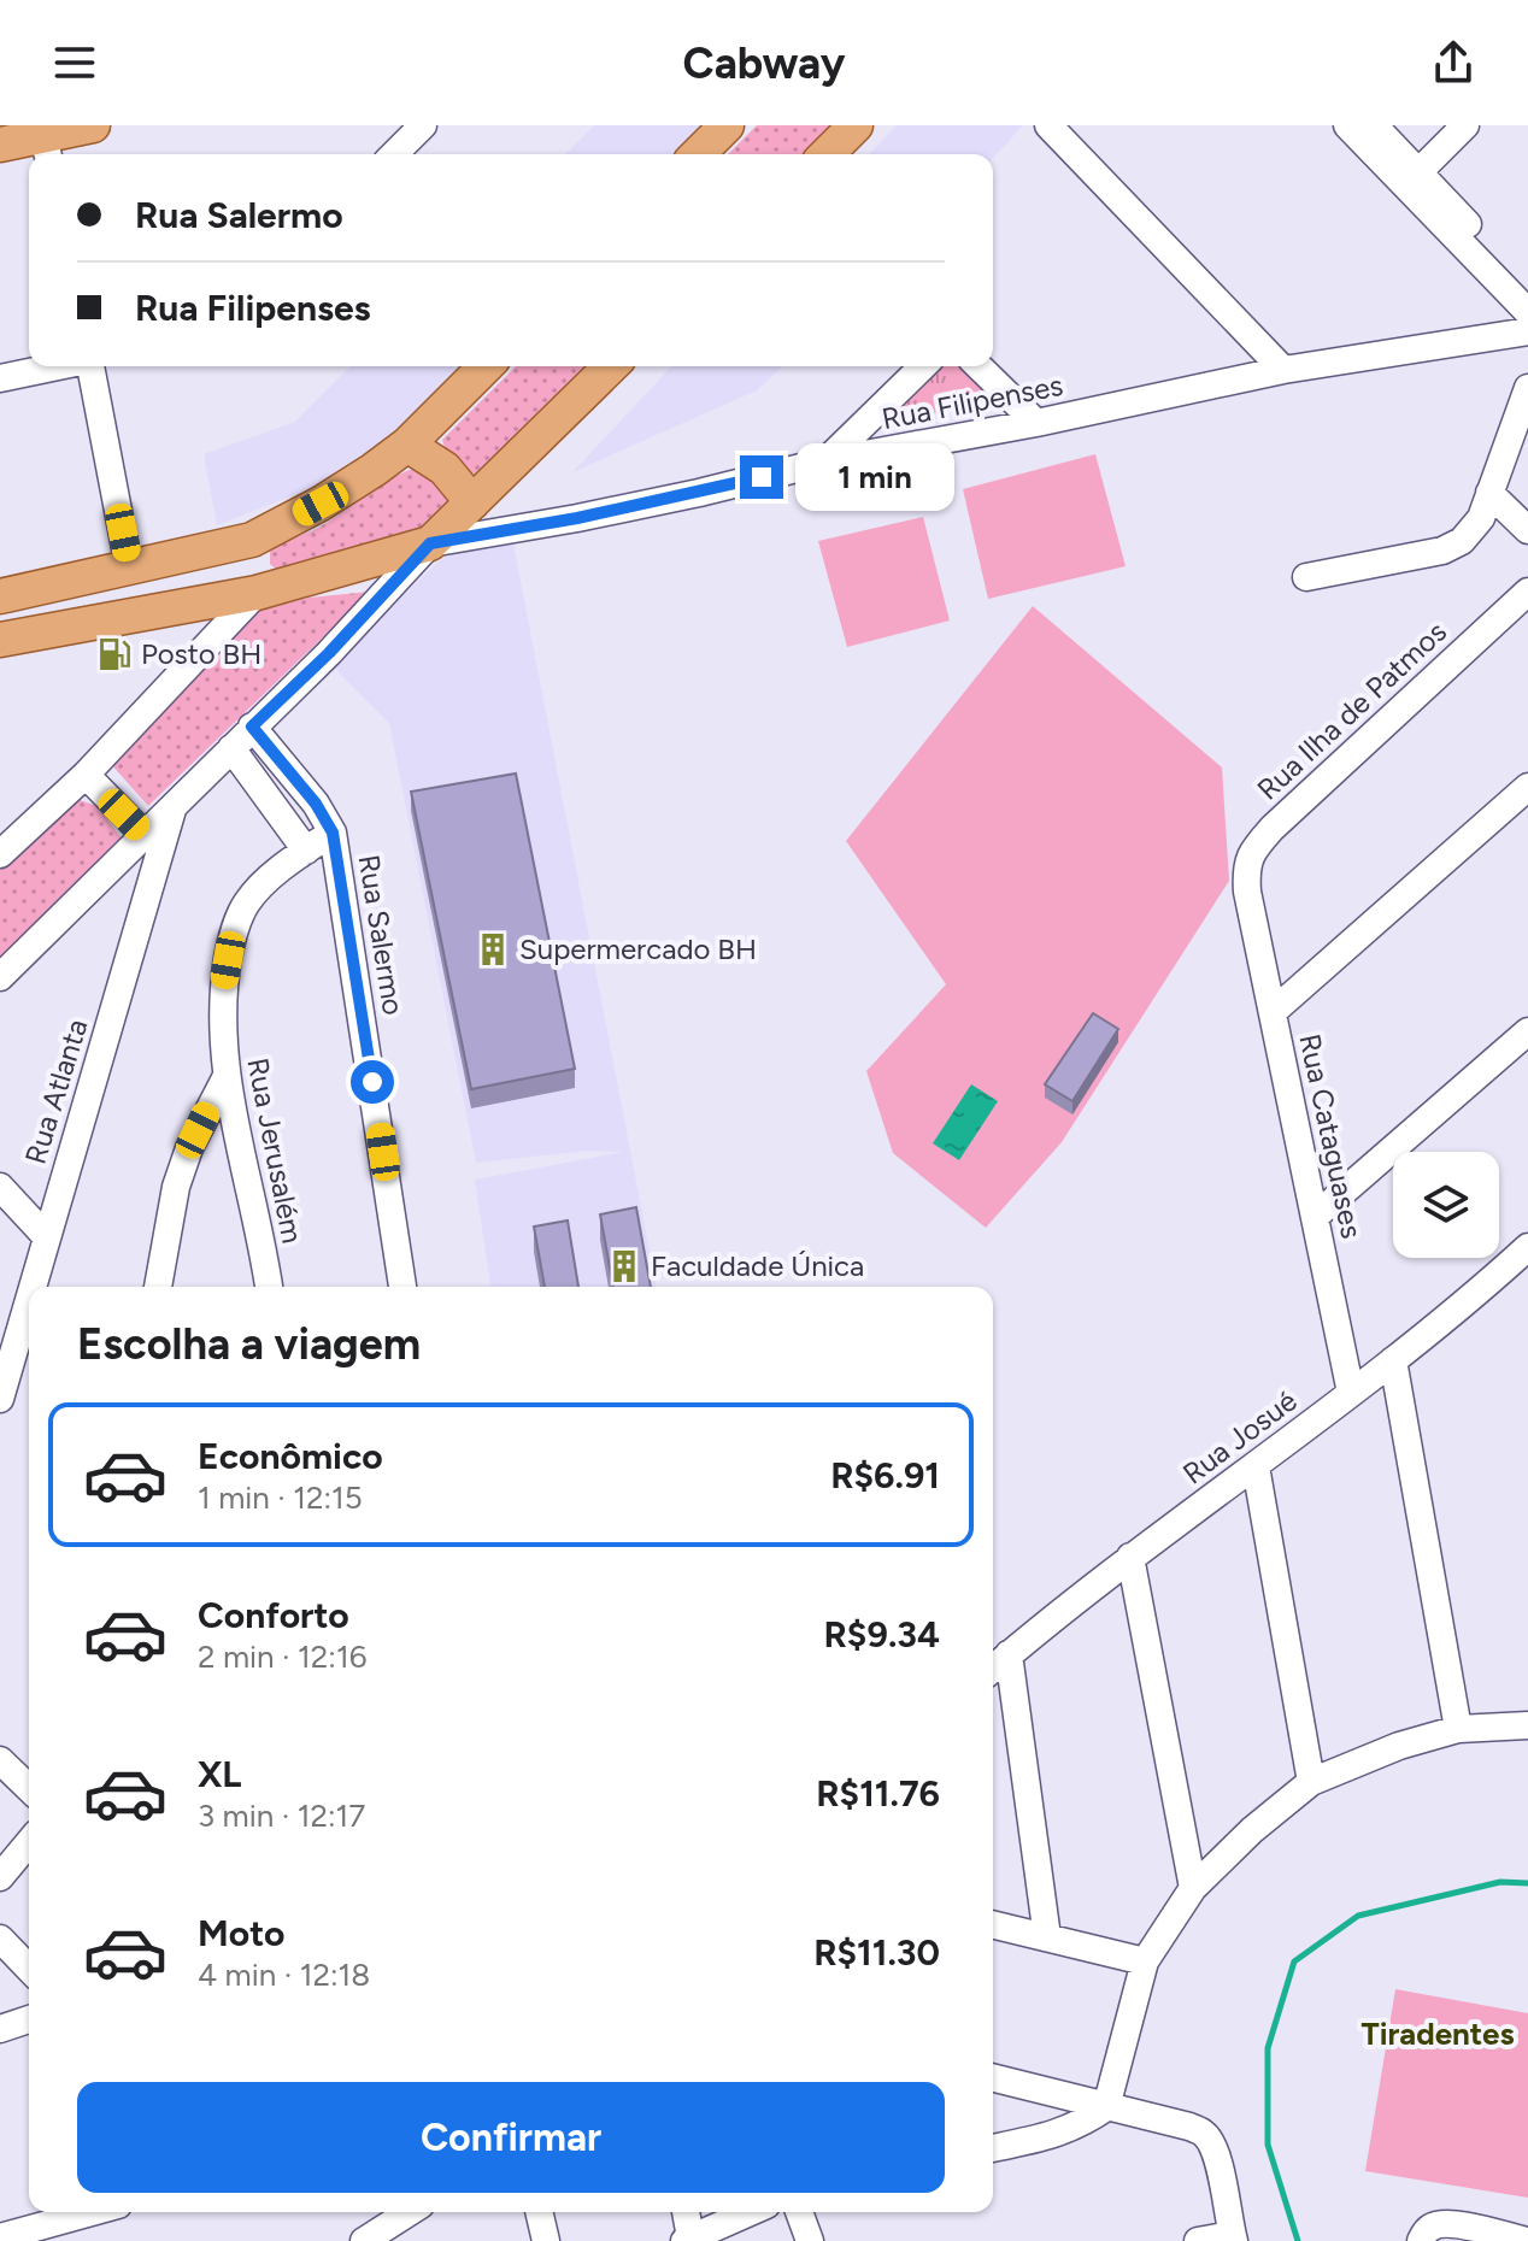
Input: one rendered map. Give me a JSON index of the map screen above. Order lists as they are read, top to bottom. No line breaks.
{"streets":{"street":["Rua Filipenses","Rua Ilha de Patmos","Rua Salermo","Rua Atlanta","Rua Cataguases","Rua Jerusalém","Rua Josué"]},"crossings":[["Rua Ilha de Patmos","Rua Cataguases"],["Rua Salermo","Rua Jerusalém"],["Rua Cataguases","Rua Josué"]],"districts":["Tiradentes"],"places":{"fuel station":["Posto BH"],"building":["Supermercado BH","Faculdade Única"]},"page":{"header":"Cabway","banner":["Rua Salermo","Rua Filipenses"],"bubble":"1 min","heading":"Escolha a viagem","list":[{"name":"Econômico","note":"1 min · 12:15","value":"R$6.91"},{"name":"Conforto","note":"2 min · 12:16","value":"R$9.34"},{"name":"XL","note":"3 min · 12:17","value":"R$11.76"},{"name":"Moto","note":"4 min · 12:18","value":"R$11.30"}],"buttons":"Confirmar"}}
